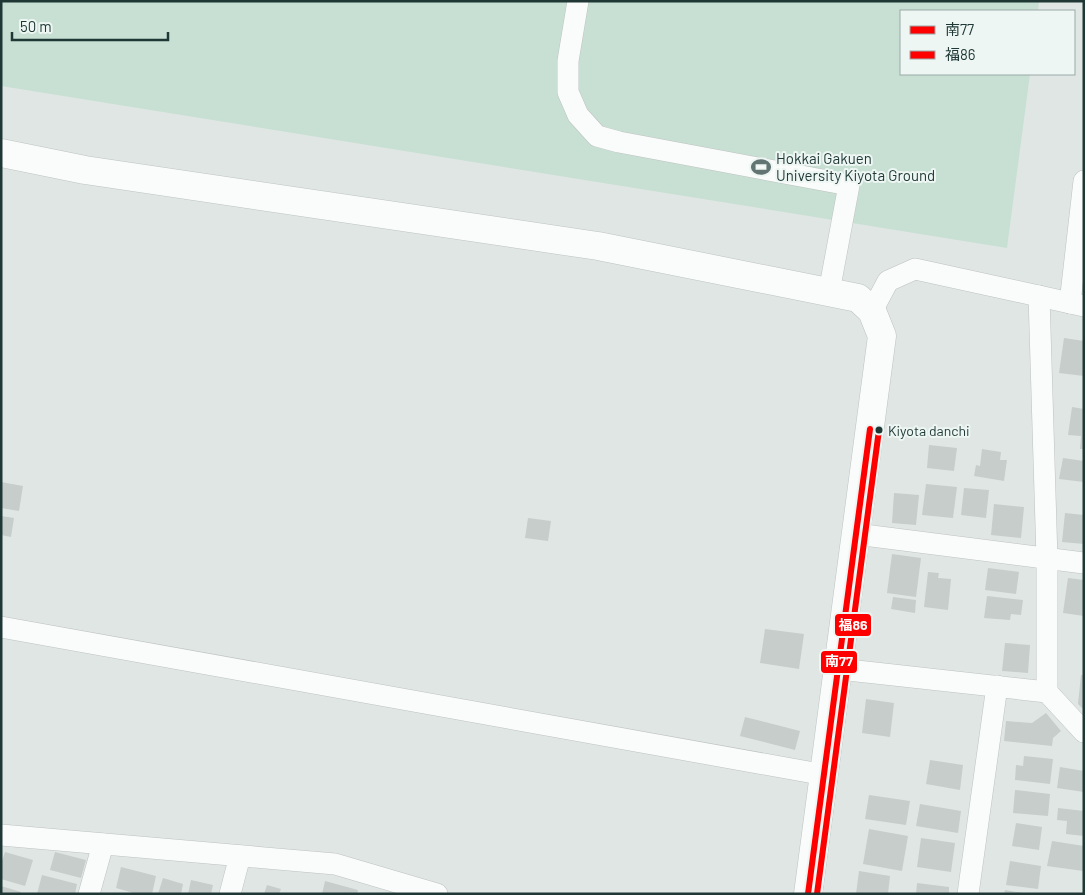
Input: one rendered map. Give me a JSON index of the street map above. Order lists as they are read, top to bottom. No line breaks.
{"places":{"sports":["Hokkai Gakuen University Kiyota Ground"],"other":["Kiyota danchi"]},"lines":["transit line 南77","transit line 福86"],"legend":["南77","福86"],"scale_bar":"50 m"}
